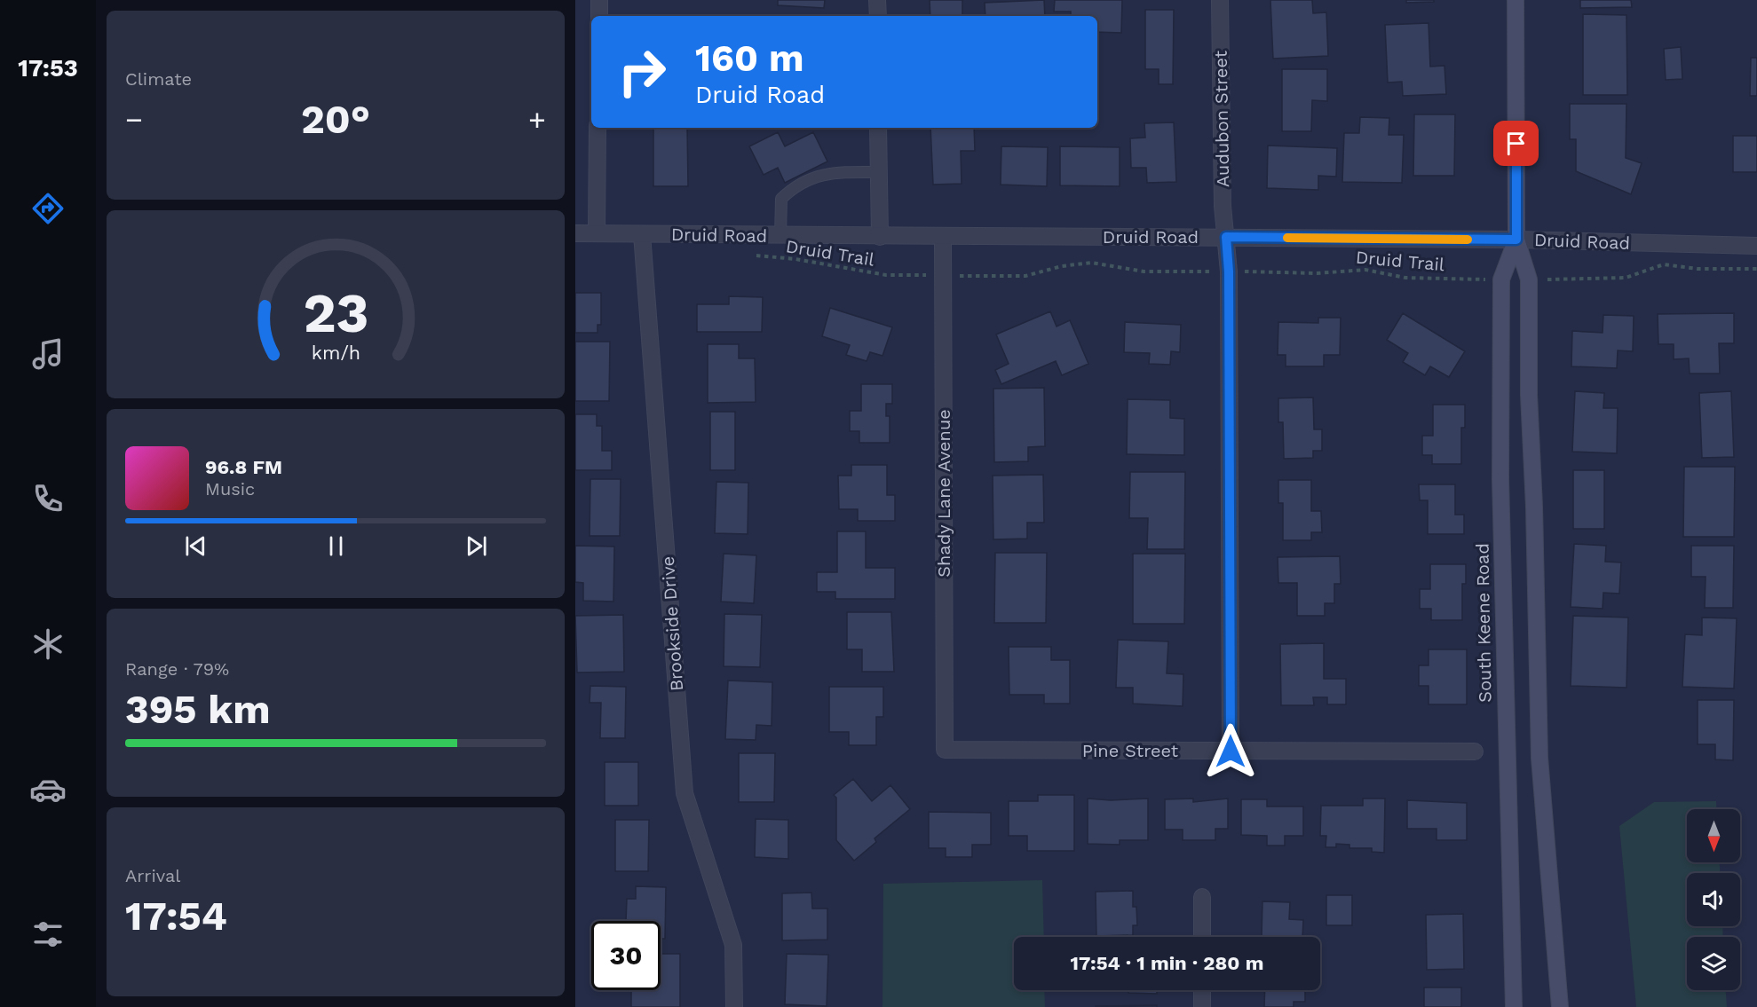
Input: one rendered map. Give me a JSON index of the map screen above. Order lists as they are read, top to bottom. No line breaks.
{"streets":{"main road":["South Keene Road"],"street":["Audubon Street","Druid Road","Shady Lane Avenue","Brookside Drive","Pine Street"],"path":["Druid Trail"]},"crossings":[["Audubon Street","Druid Road"],["Audubon Street","Pine Street"],["Druid Road","Shady Lane Avenue"],["Druid Road","South Keene Road"],["Druid Road","Brookside Drive"],["Shady Lane Avenue","Pine Street"]],"north":"bottom","page":{"tabs":"17:53","tile":["Climate",["Range · 79%","395 km"],["Arrival","17:54"]],"turn":["160 m","Druid Road"],"heat":["−","20°","+"],"song":["96.8 FM","Music"],"limit":"30","trip":"17:54 · 1 min · 280 m","gauge":["23","km/h"]}}
